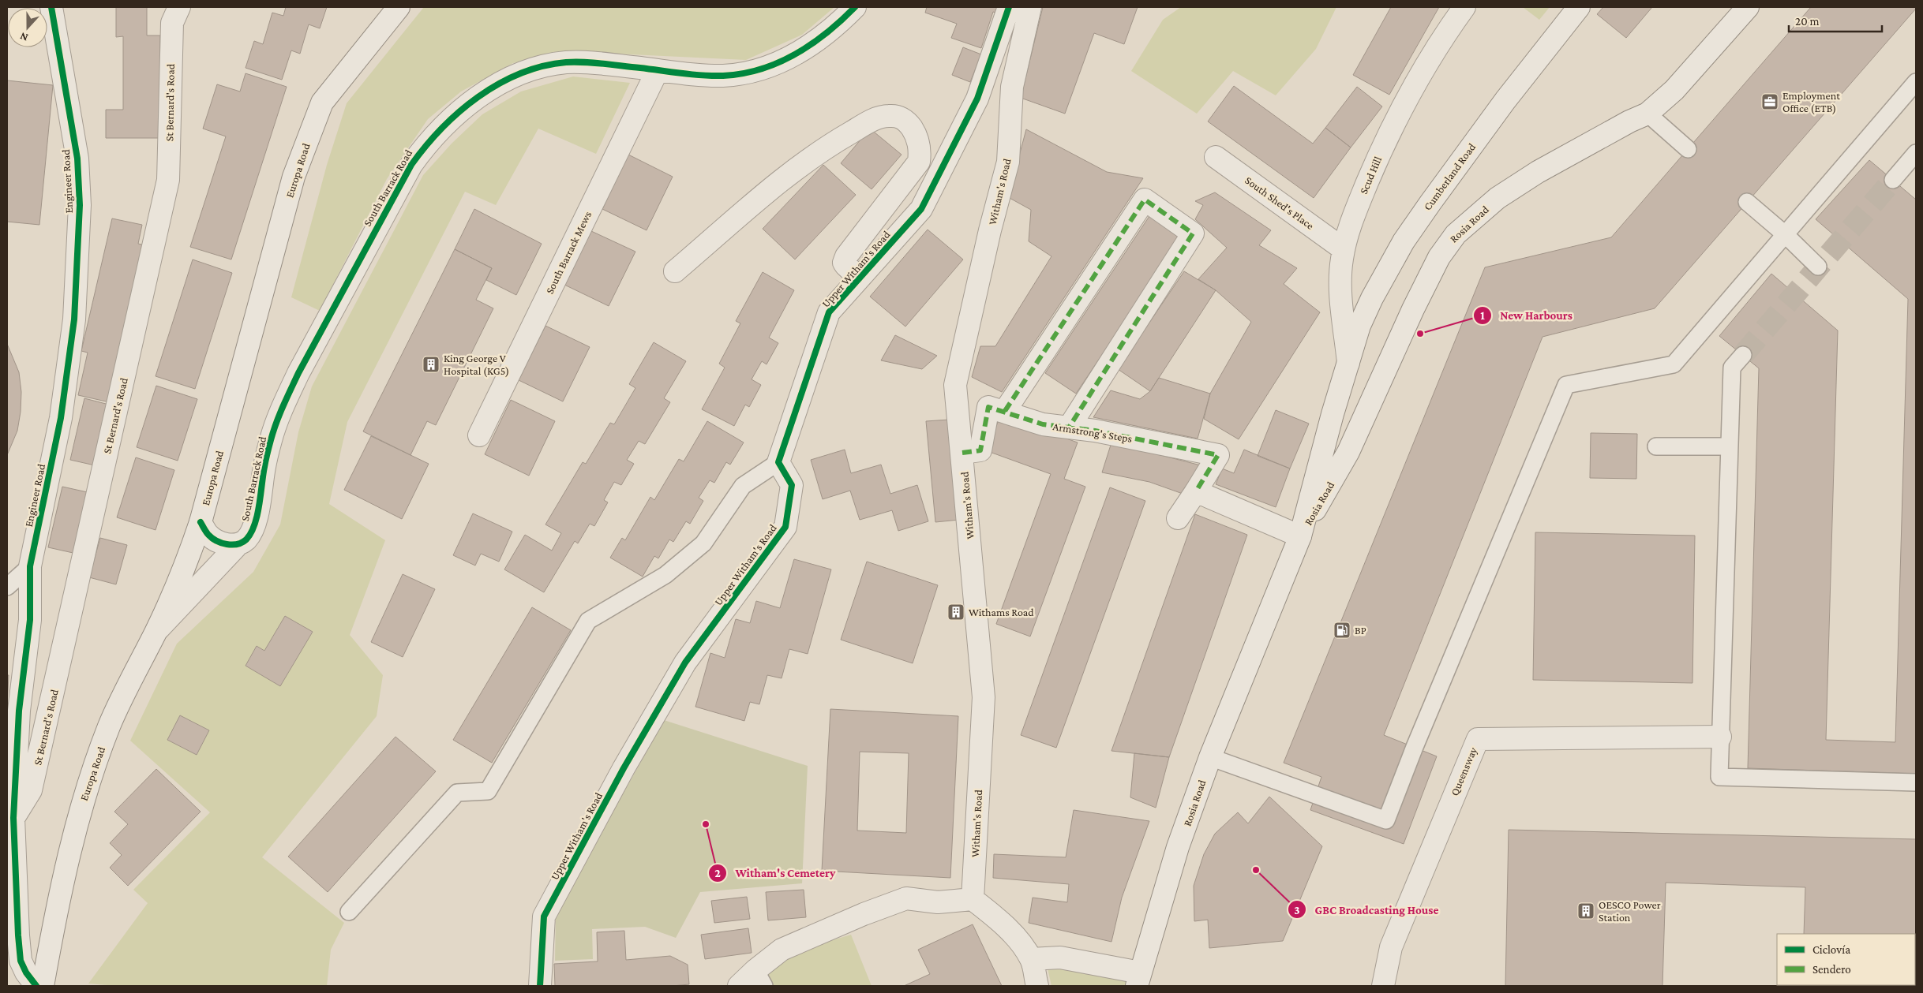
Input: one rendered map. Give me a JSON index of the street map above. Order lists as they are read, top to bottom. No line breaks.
{"streets":{"street":["St Bernard's Road","Europa Road","Scud Hill","Cumberland Road","Engineer Road","South Barrack Road","Witham's Road","South Shed's Place","Rosia Road","South Barrack Mews","Upper Witham's Road","Armstrong's Steps","Queensway"]},"crossings":[["St Bernard's Road","Engineer Road"],["Europa Road","South Barrack Road"],["Scud Hill","Cumberland Road"],["Scud Hill","South Shed's Place"],["Scud Hill","Rosia Road"],["Cumberland Road","Rosia Road"],["South Barrack Road","South Barrack Mews"],["Witham's Road","Armstrong's Steps"]],"places":{"office":["Employment Office (ETB)"],"other":["New Harbours","Witham's Cemetery","GBC Broadcasting House"],"building":["King George V Hospital (KG5)","Withams Road","OESCO Power Station"],"fuel station":["BP"]},"legend":["Ciclovía","Sendero"],"scale_bar":"20 m","north":"bottom"}
